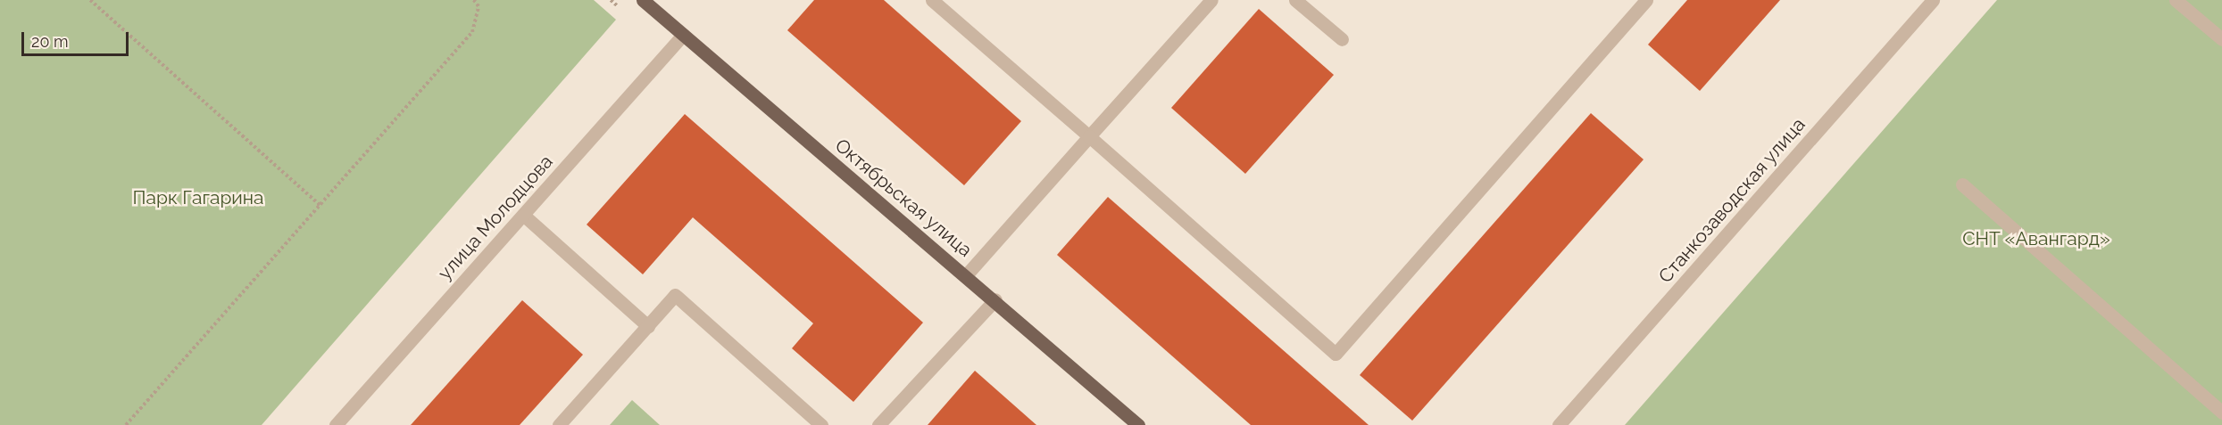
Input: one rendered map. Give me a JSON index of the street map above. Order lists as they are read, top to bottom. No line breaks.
{"streets":{"main road":["Октябрьская улица"],"street":["Станкозаводская улица","улица Молодцова"]},"crossings":[["Октябрьская улица","улица Молодцова"]],"parks":["Парк Гагарина","СНТ «Авангард»"],"scale_bar":"20 m"}
